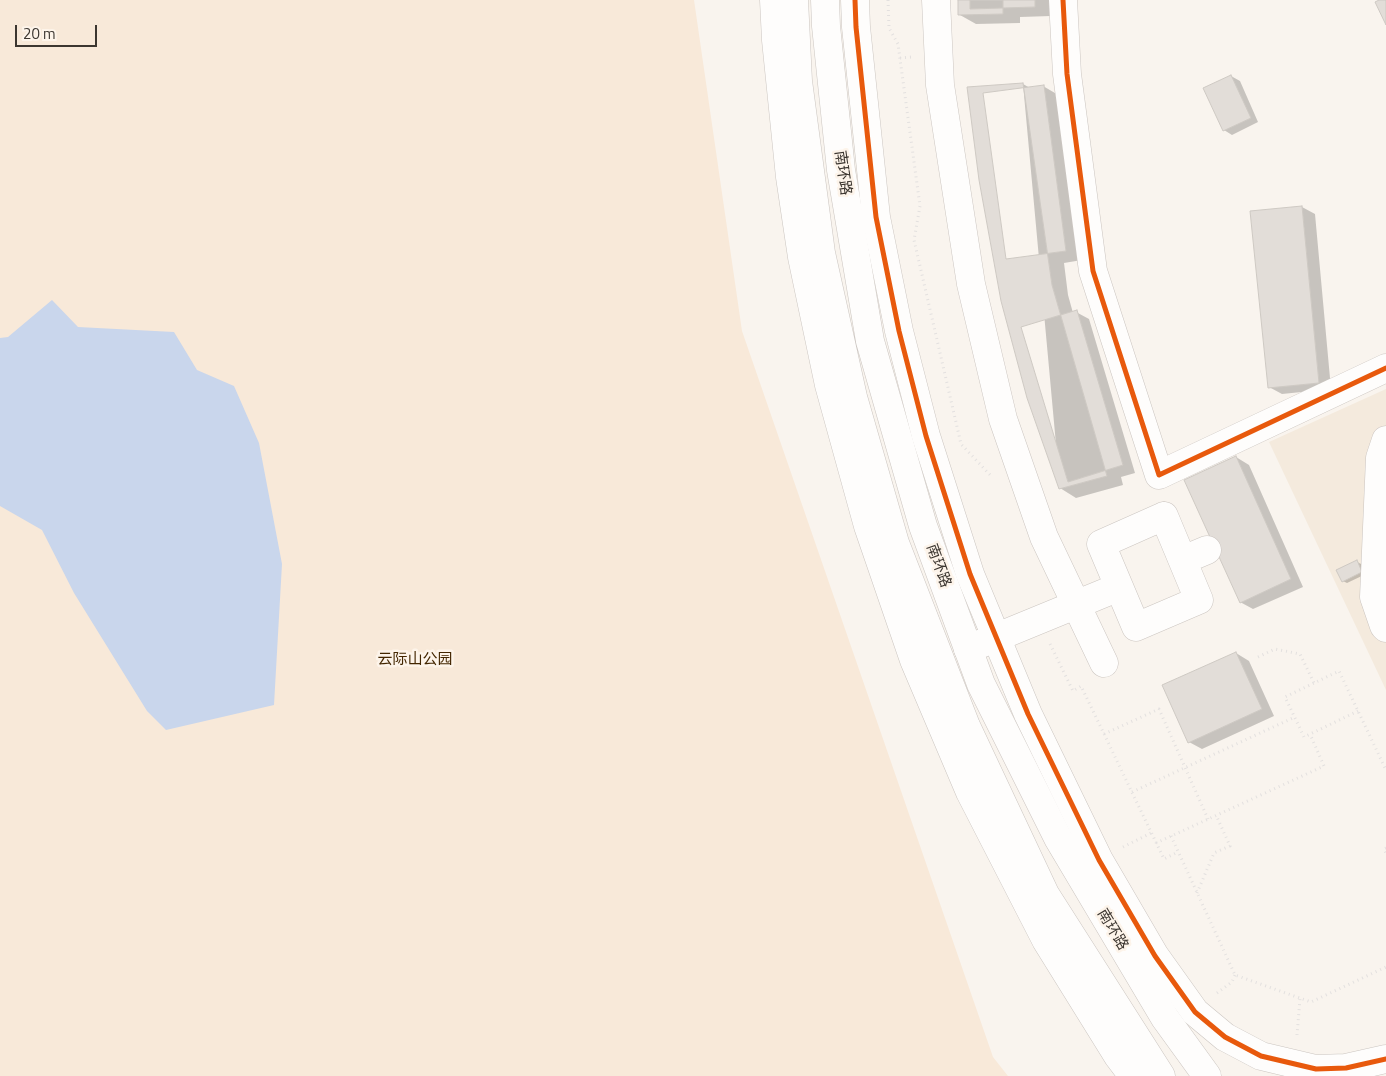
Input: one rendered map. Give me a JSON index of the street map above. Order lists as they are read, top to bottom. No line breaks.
{"streets":{"street":["南环路"]},"parks":["云际山公园"],"scale_bar":"20 m"}
